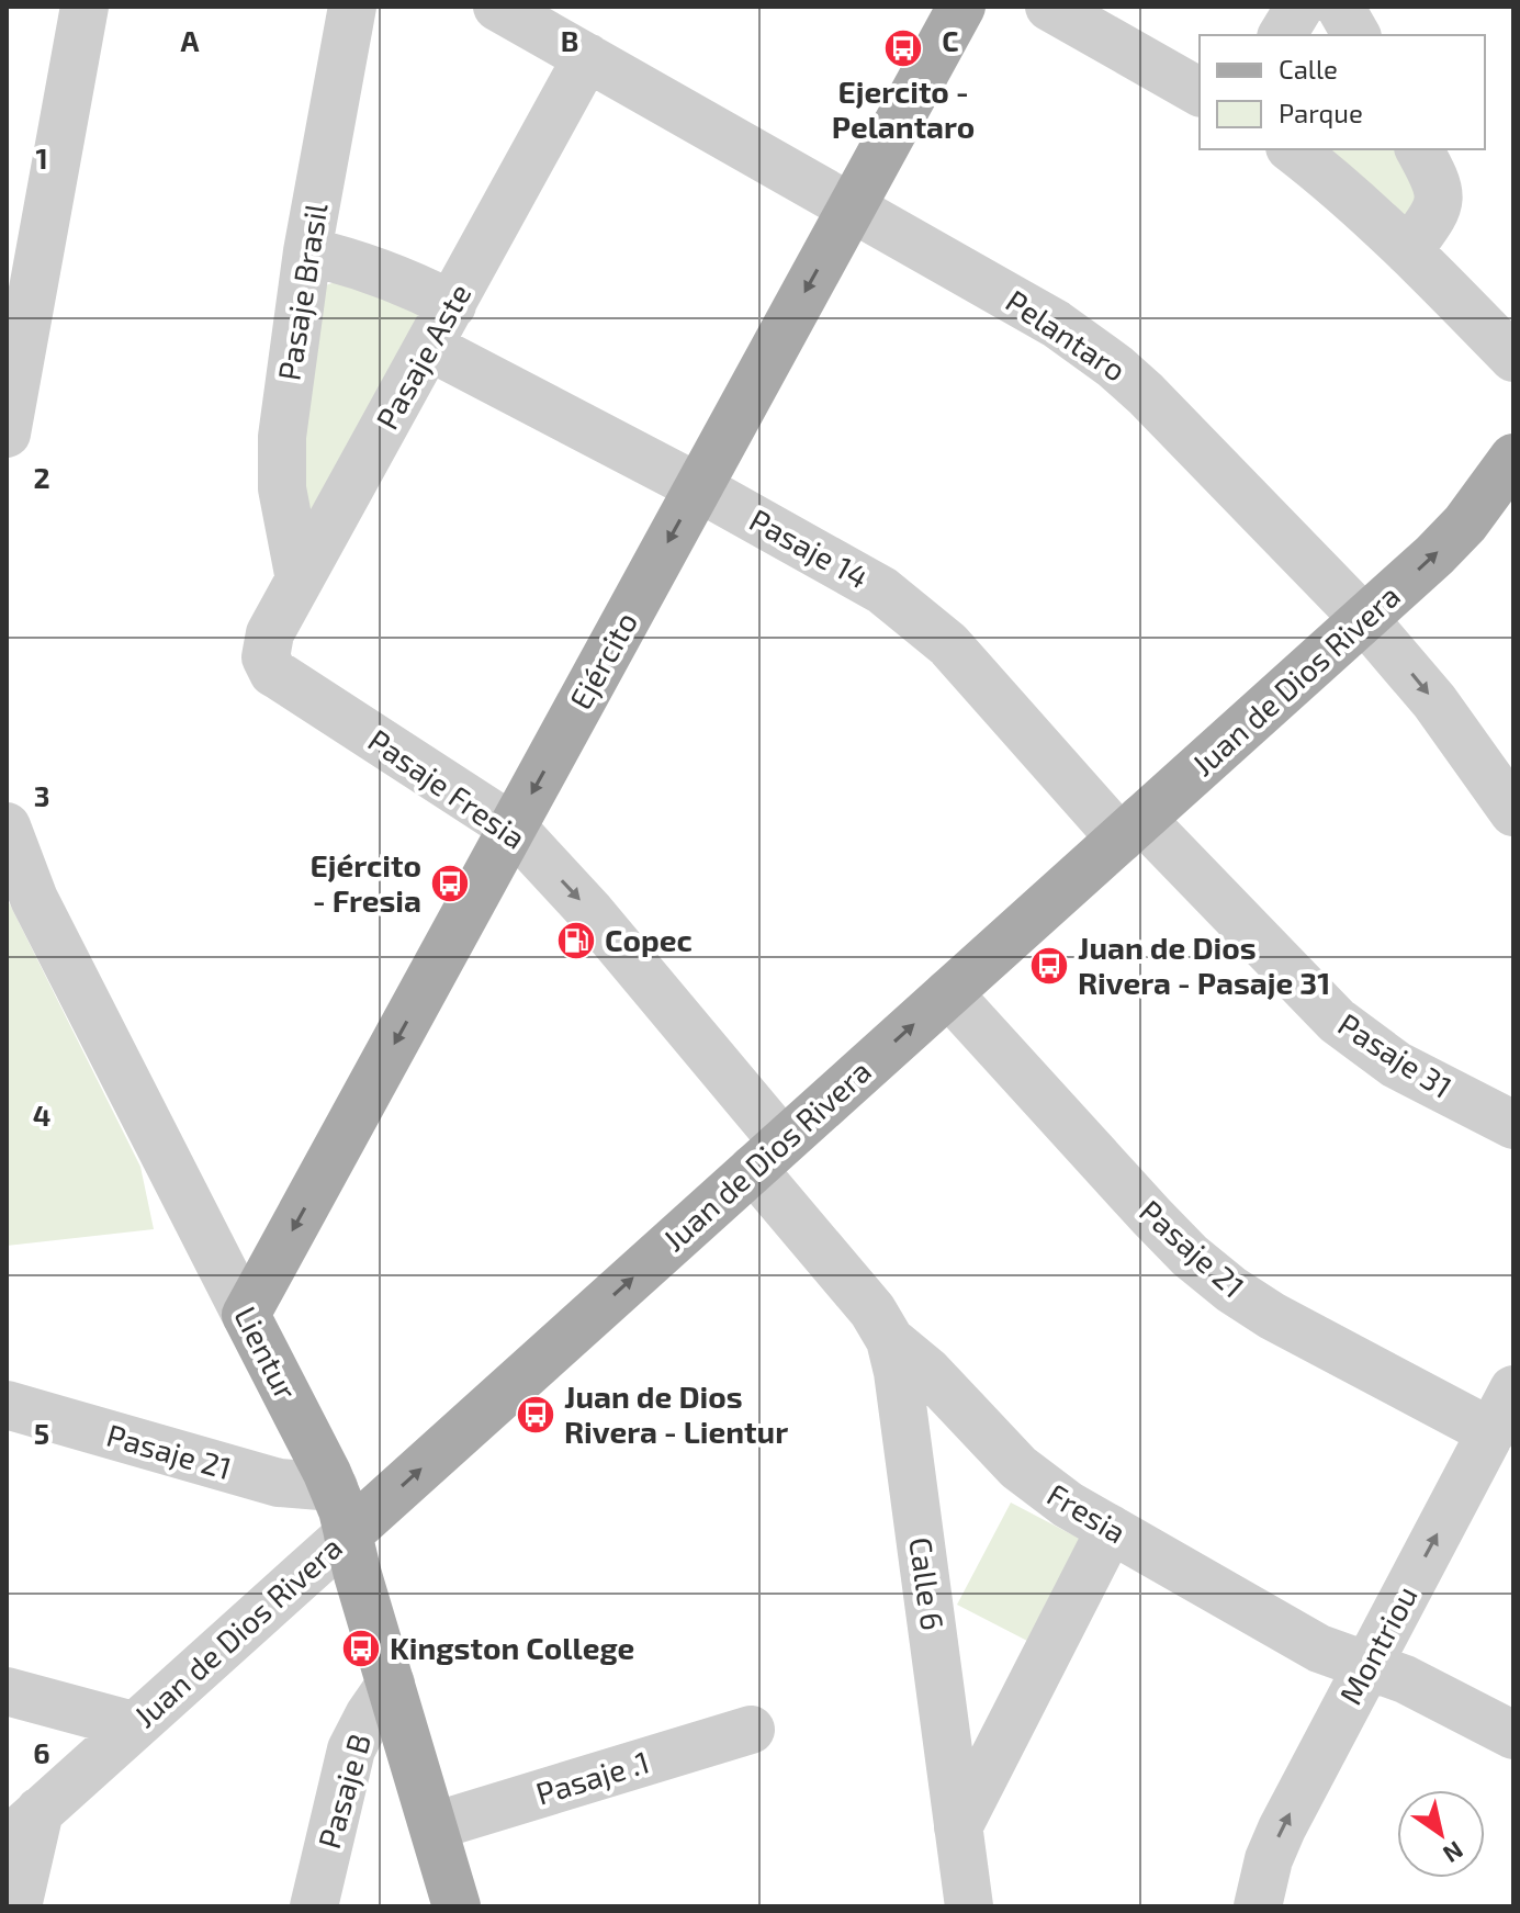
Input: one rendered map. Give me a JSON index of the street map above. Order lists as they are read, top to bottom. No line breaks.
{"streets":{"main road":["Ejército","Juan de Dios Rivera","Lientur"],"street":["Pasaje Brasil","Pelantaro","Pasaje Aste","Pasaje 14","Pasaje Fresia","Pasaje 31","Pasaje 21","Fresia","Calle 6","Montriou","Pasaje .1","Pasaje B"]},"crossings":[["Pasaje Brasil","Pasaje Aste"],["Pelantaro","Pasaje Aste"],["Pelantaro","Ejército"],["Pelantaro","Juan de Dios Rivera"],["Pasaje Aste","Pasaje 14"],["Pasaje Aste","Pasaje Fresia"],["Pasaje 14","Ejército"],["Pasaje 14","Juan de Dios Rivera"],["Pasaje 14","Pasaje 31"],["Ejército","Pasaje Fresia"],["Ejército","Lientur"],["Juan de Dios Rivera","Pasaje Fresia"],["Juan de Dios Rivera","Pasaje 31"],["Juan de Dios Rivera","Pasaje 21"],["Juan de Dios Rivera","Lientur"],["Juan de Dios Rivera","Fresia"],["Pasaje Fresia","Fresia"],["Pasaje 21","Lientur"],["Pasaje 21","Montriou"],["Lientur","Pasaje .1"],["Lientur","Pasaje B"],["Fresia","Calle 6"],["Fresia","Montriou"]],"one_way":["Ejército","Juan de Dios Rivera","Pasaje Fresia"],"places":{"bus stop":["Ejercito - Pelantaro","Ejército - Fresia","Juan de Dios Rivera - Pasaje 31","Juan de Dios Rivera - Lientur","Kingston College"],"fuel station":["Copec"]},"legend":["Calle","Parque"],"north":"bottom right","grid":{"columns":["A","B","C"],"rows":["1","2","3","4","5","6"]}}
